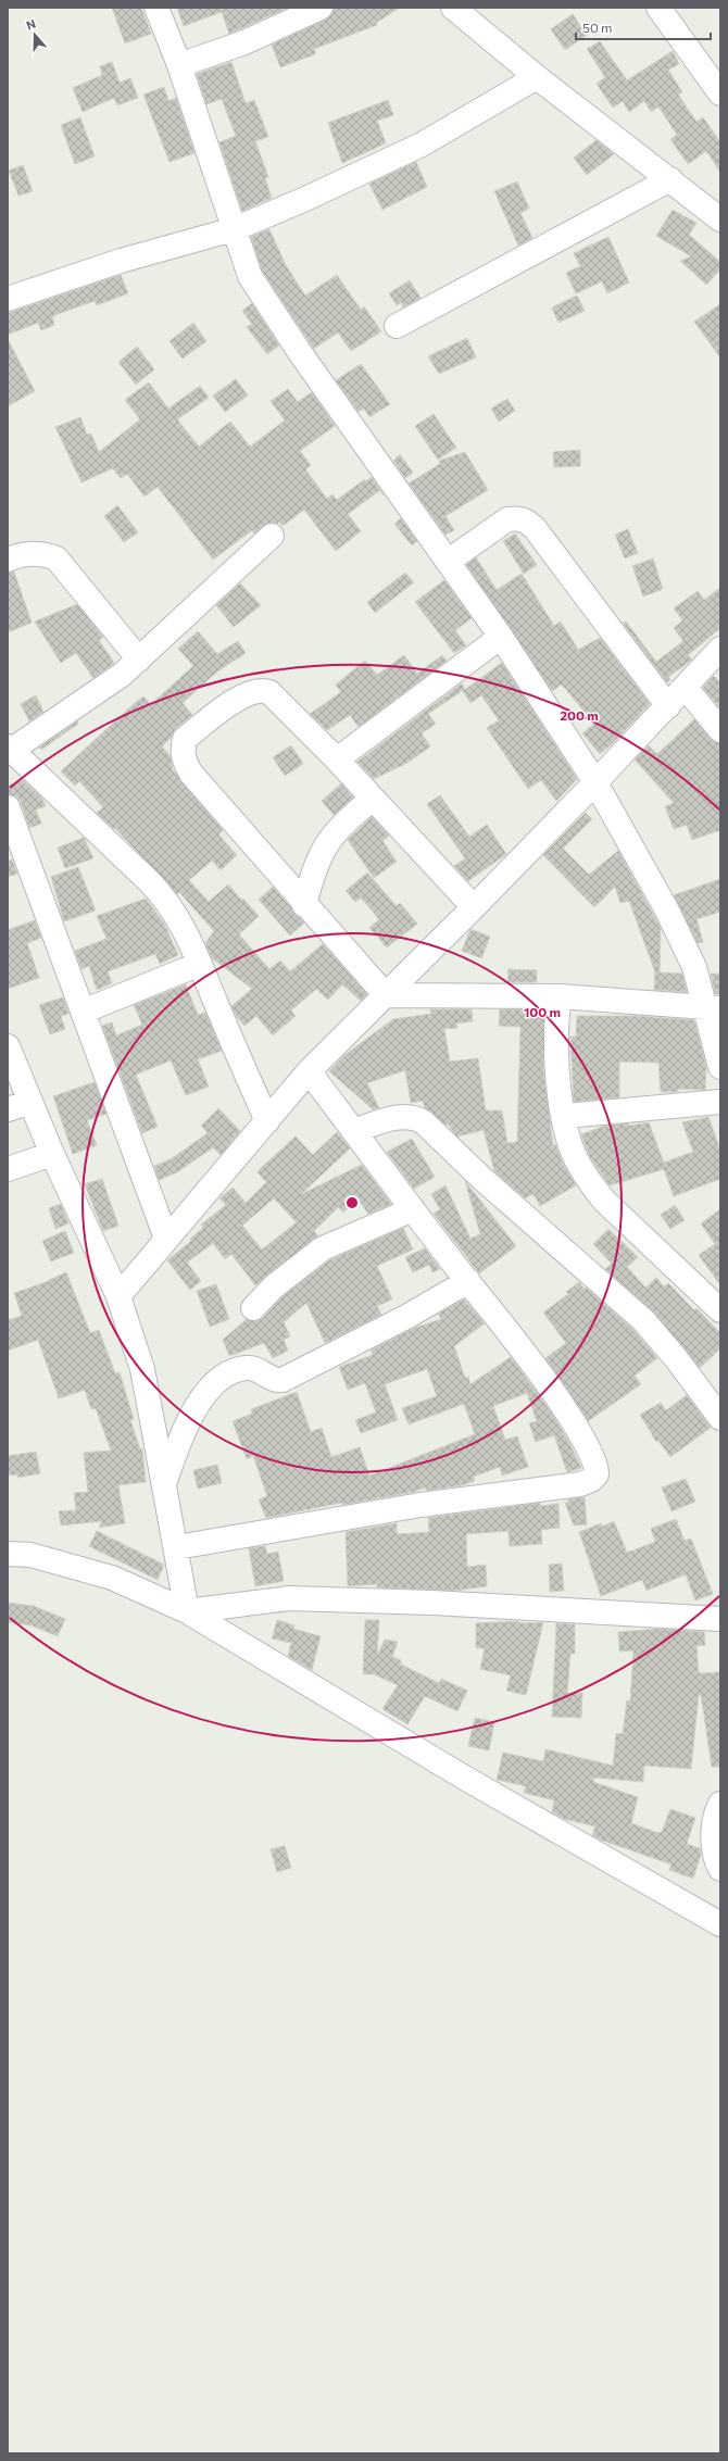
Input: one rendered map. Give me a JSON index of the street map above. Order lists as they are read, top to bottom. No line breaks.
{"scale_bar":"50 m","north":"top","rings":["200 m","100 m"]}
